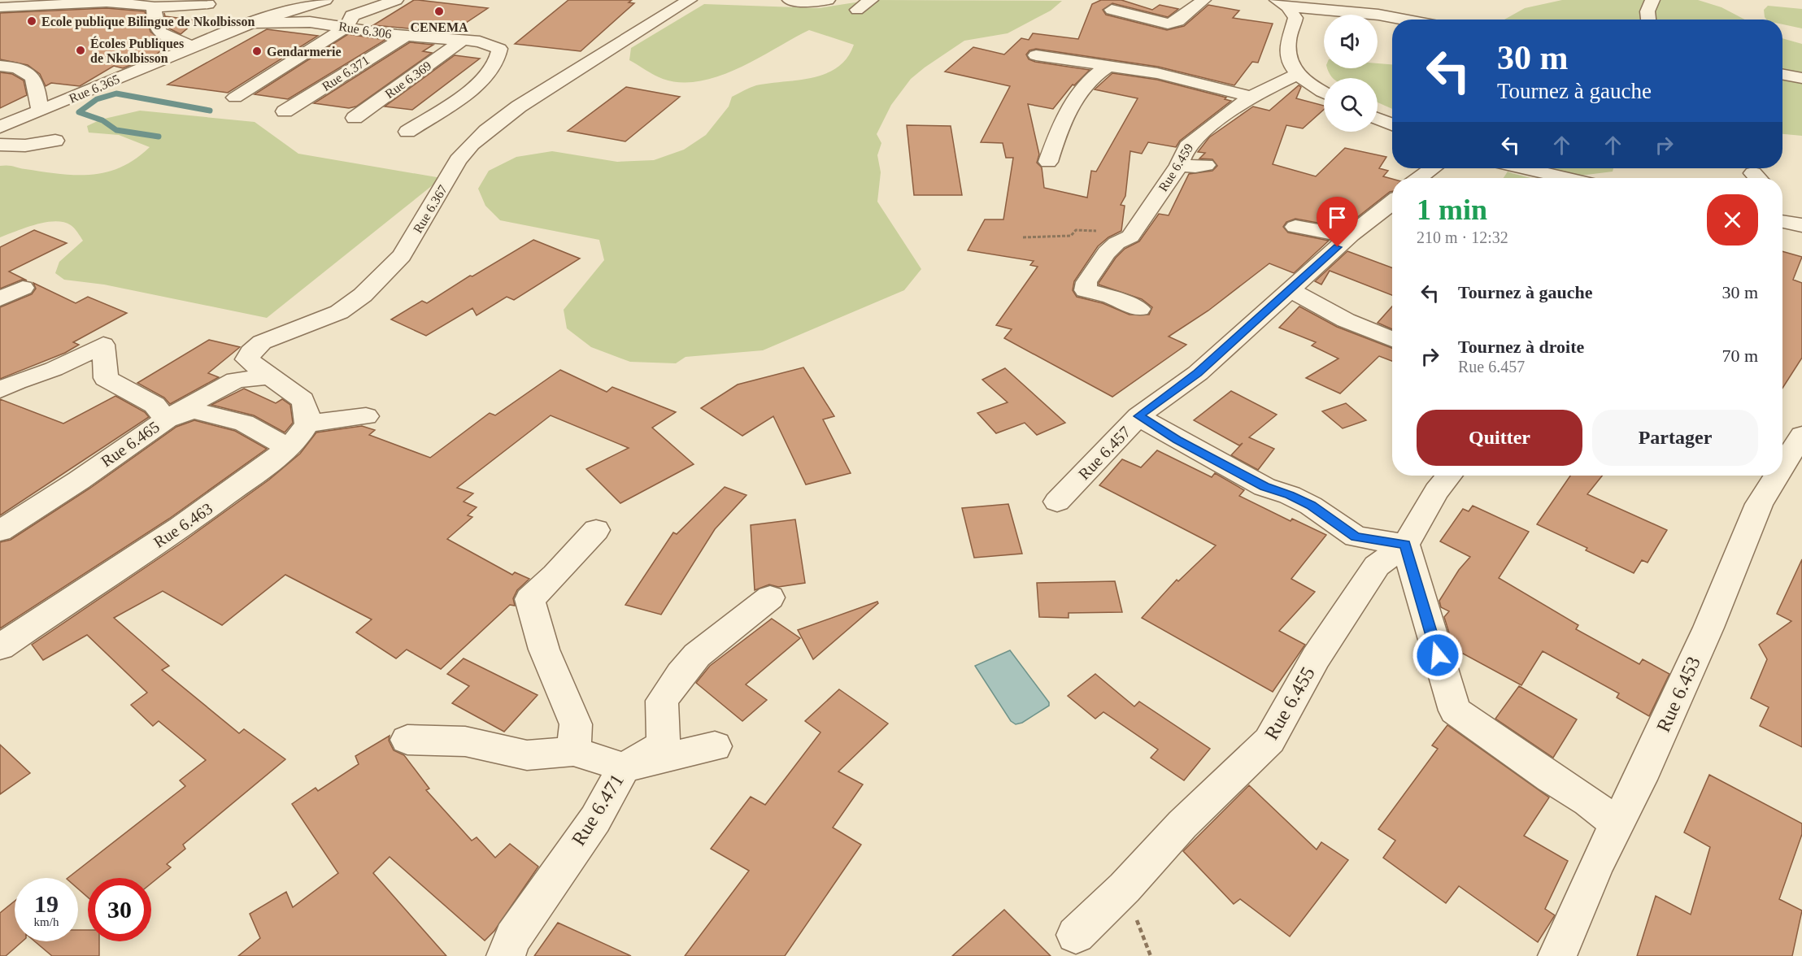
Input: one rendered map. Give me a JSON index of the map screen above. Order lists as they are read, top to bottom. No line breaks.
{"streets":{"street":["Rue 6.306","Rue 6.371","Rue 6.369","Rue 6.365","Rue 6.459","Rue 6.367","Rue 6.465","Rue 6.457","Rue 6.463","Rue 6.453","Rue 6.455","Rue 6.471"]},"crossings":[["Rue 6.306","Rue 6.371"],["Rue 6.306","Rue 6.369"],["Rue 6.306","Rue 6.365"],["Rue 6.367","Rue 6.465"],["Rue 6.367","Rue 6.463"]],"places":["CENEMA","Ecole publique Bilingue de Nkolbisson","Écoles Publiques de Nkolbisson","Gendarmerie"],"page":{"turn":["30 m","Tournez à gauche"],"heading":["1 min","210 m · 12:32"],"list":[{"name":"Tournez à gauche","value":"30 m"},{"name":"Tournez à droite","note":"Rue 6.457","value":"70 m"}],"buttons":["Quitter","Partager"],"speed":"19 km/h","limit":"30"}}
